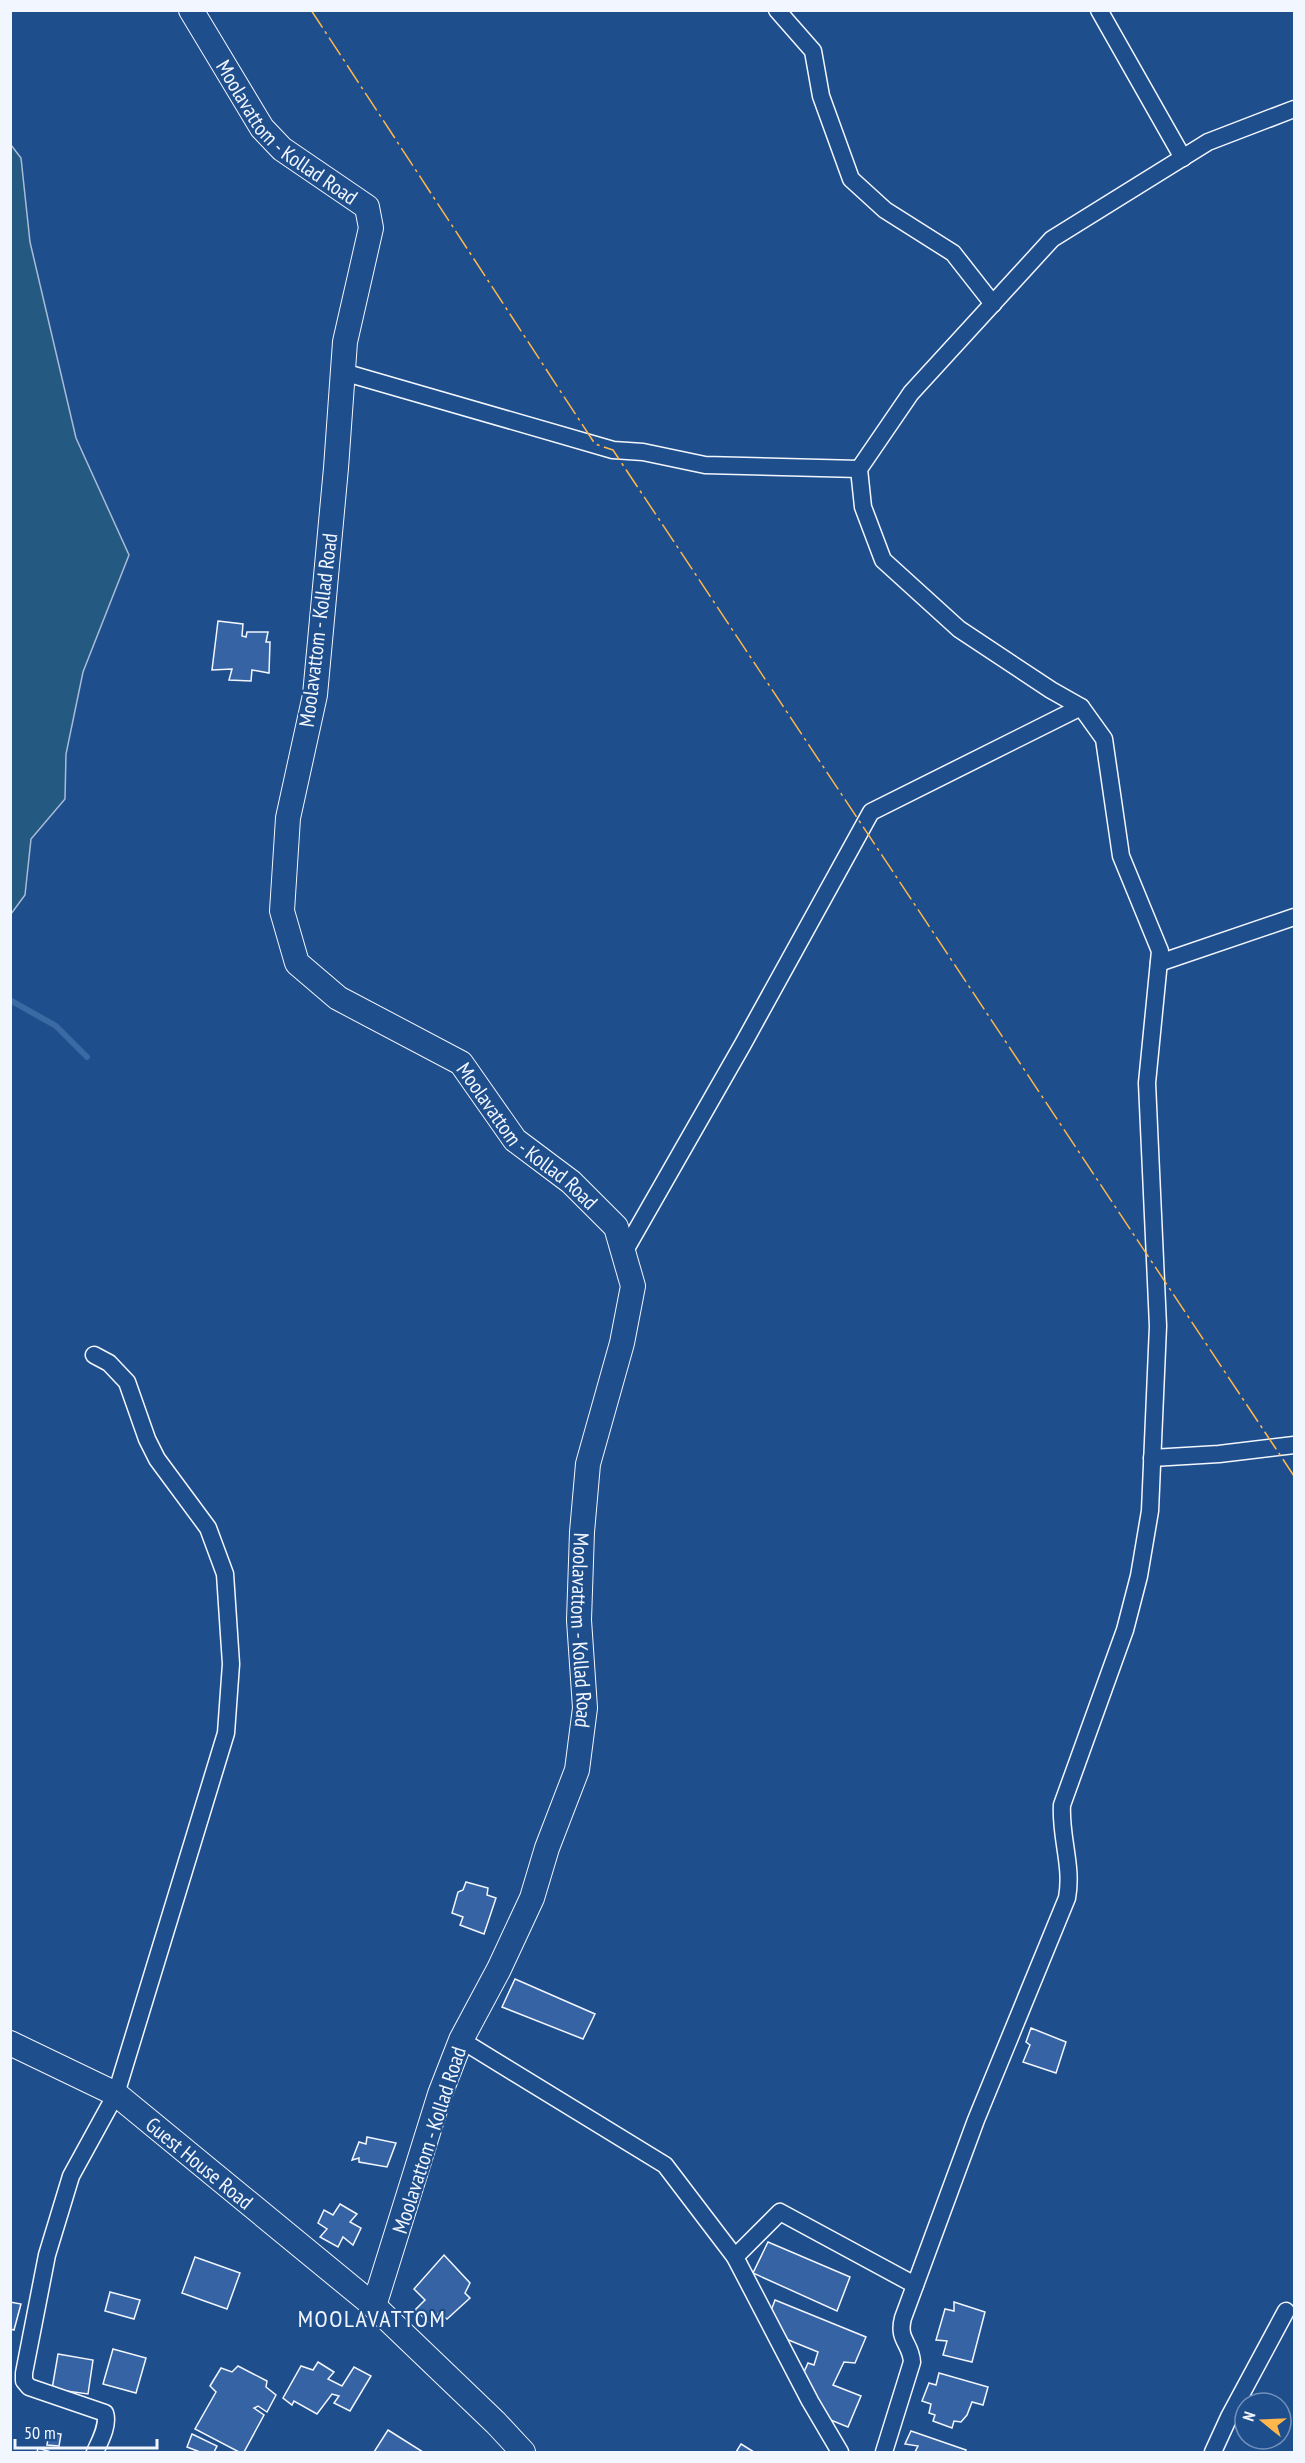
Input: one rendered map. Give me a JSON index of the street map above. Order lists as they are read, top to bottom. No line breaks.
{"streets":{"main road":["Moolavattom - Kollad Road","Guest House Road"]},"crossings":[["Moolavattom - Kollad Road","Guest House Road"]],"districts":["MOOLAVATTOM"],"scale_bar":"50 m","north":"left"}
